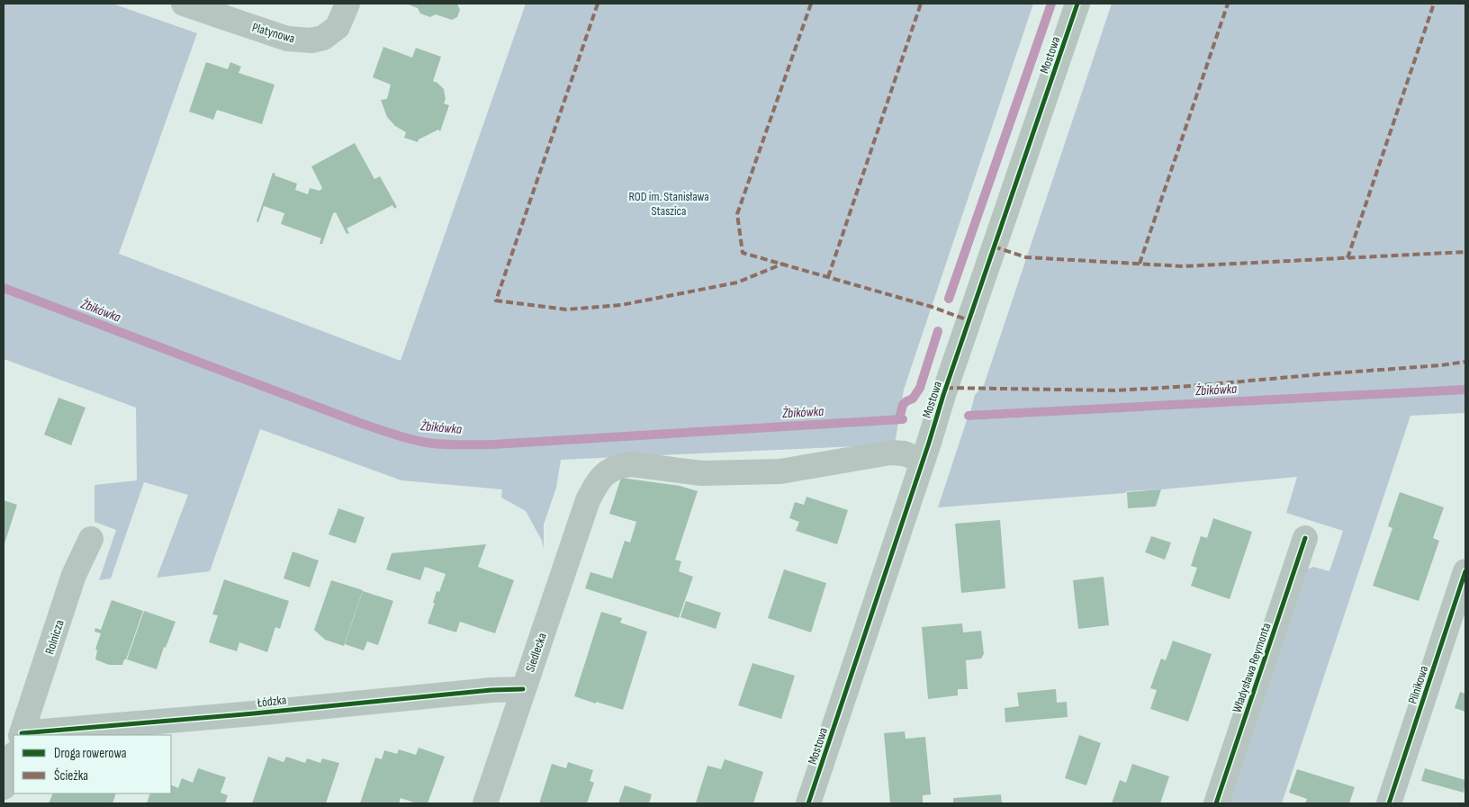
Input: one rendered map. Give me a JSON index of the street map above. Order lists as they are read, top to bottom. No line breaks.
{"streets":{"street":["Platynowa","Mostowa","Rolnicza","Siedlecka","Władysława Reymonta","Pilnikowa","Łódzka"]},"crossings":[["Mostowa","Siedlecka"],["Siedlecka","Łódzka"]],"water":["Żbikówka"],"parks":["ROD im. Stanisława Staszica"],"legend":["Droga rowerowa","Ścieżka"]}
